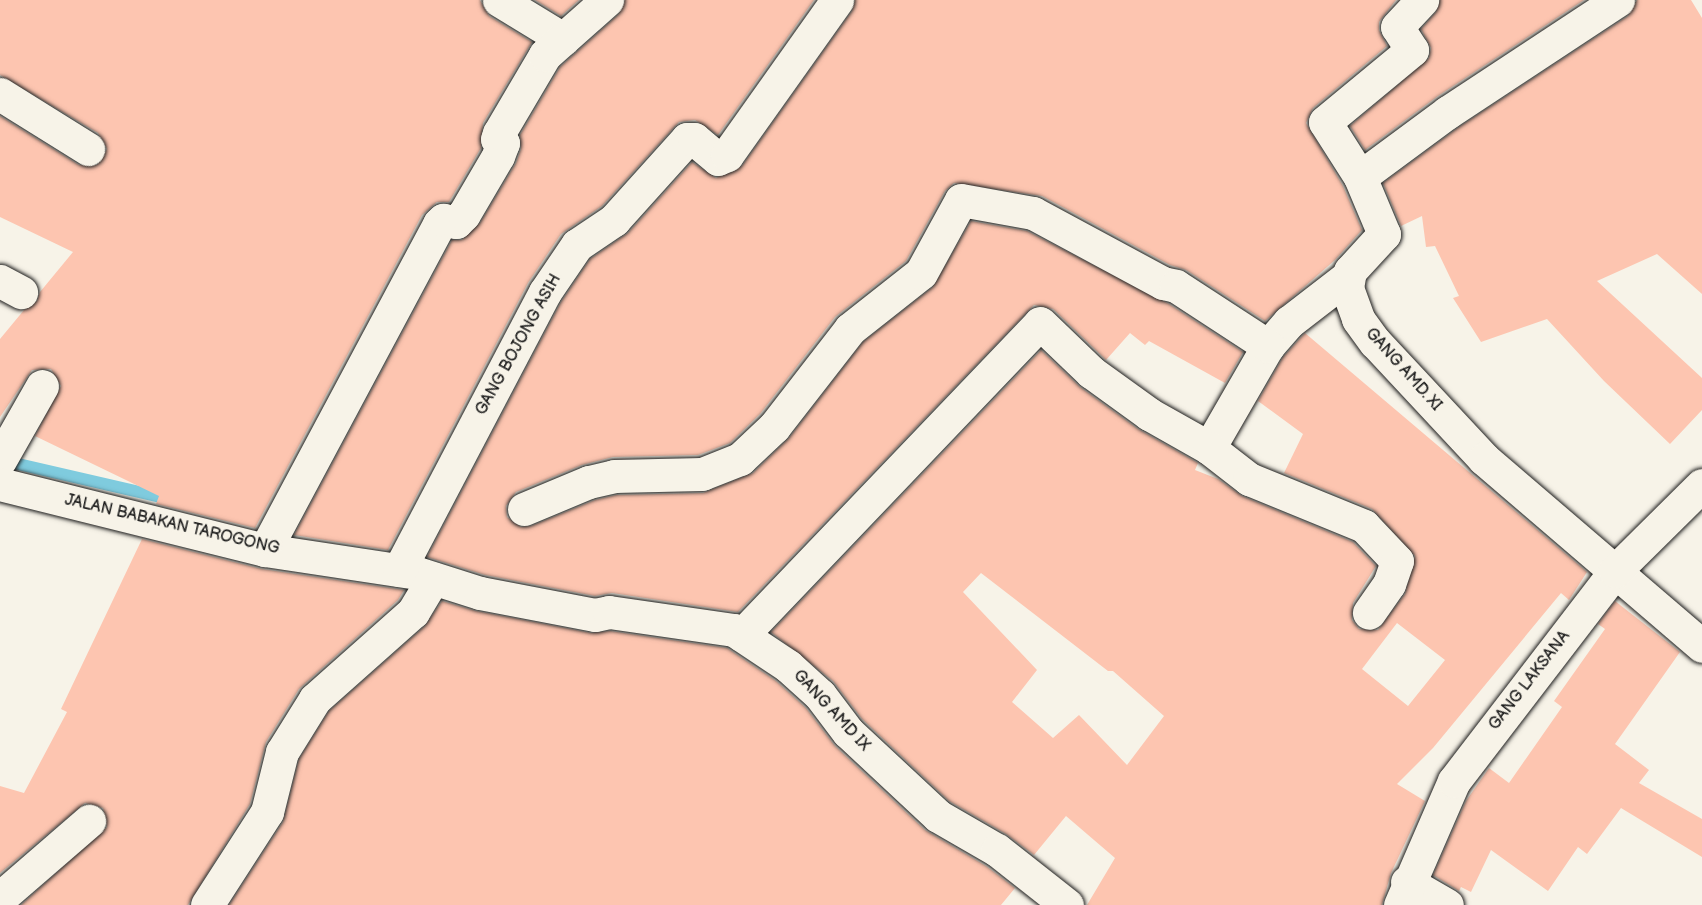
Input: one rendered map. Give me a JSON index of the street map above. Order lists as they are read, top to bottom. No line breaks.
{"streets":{"street":["GANG BOJONG ASIH","GANG AMD. XI","JALAN BABAKAN TAROGONG","GANG LAKSANA","GANG AMD IX"]},"crossings":[["GANG BOJONG ASIH","JALAN BABAKAN TAROGONG"],["GANG BOJONG ASIH","GANG AMD IX"],["GANG AMD. XI","GANG LAKSANA"],["JALAN BABAKAN TAROGONG","GANG AMD IX"]]}
